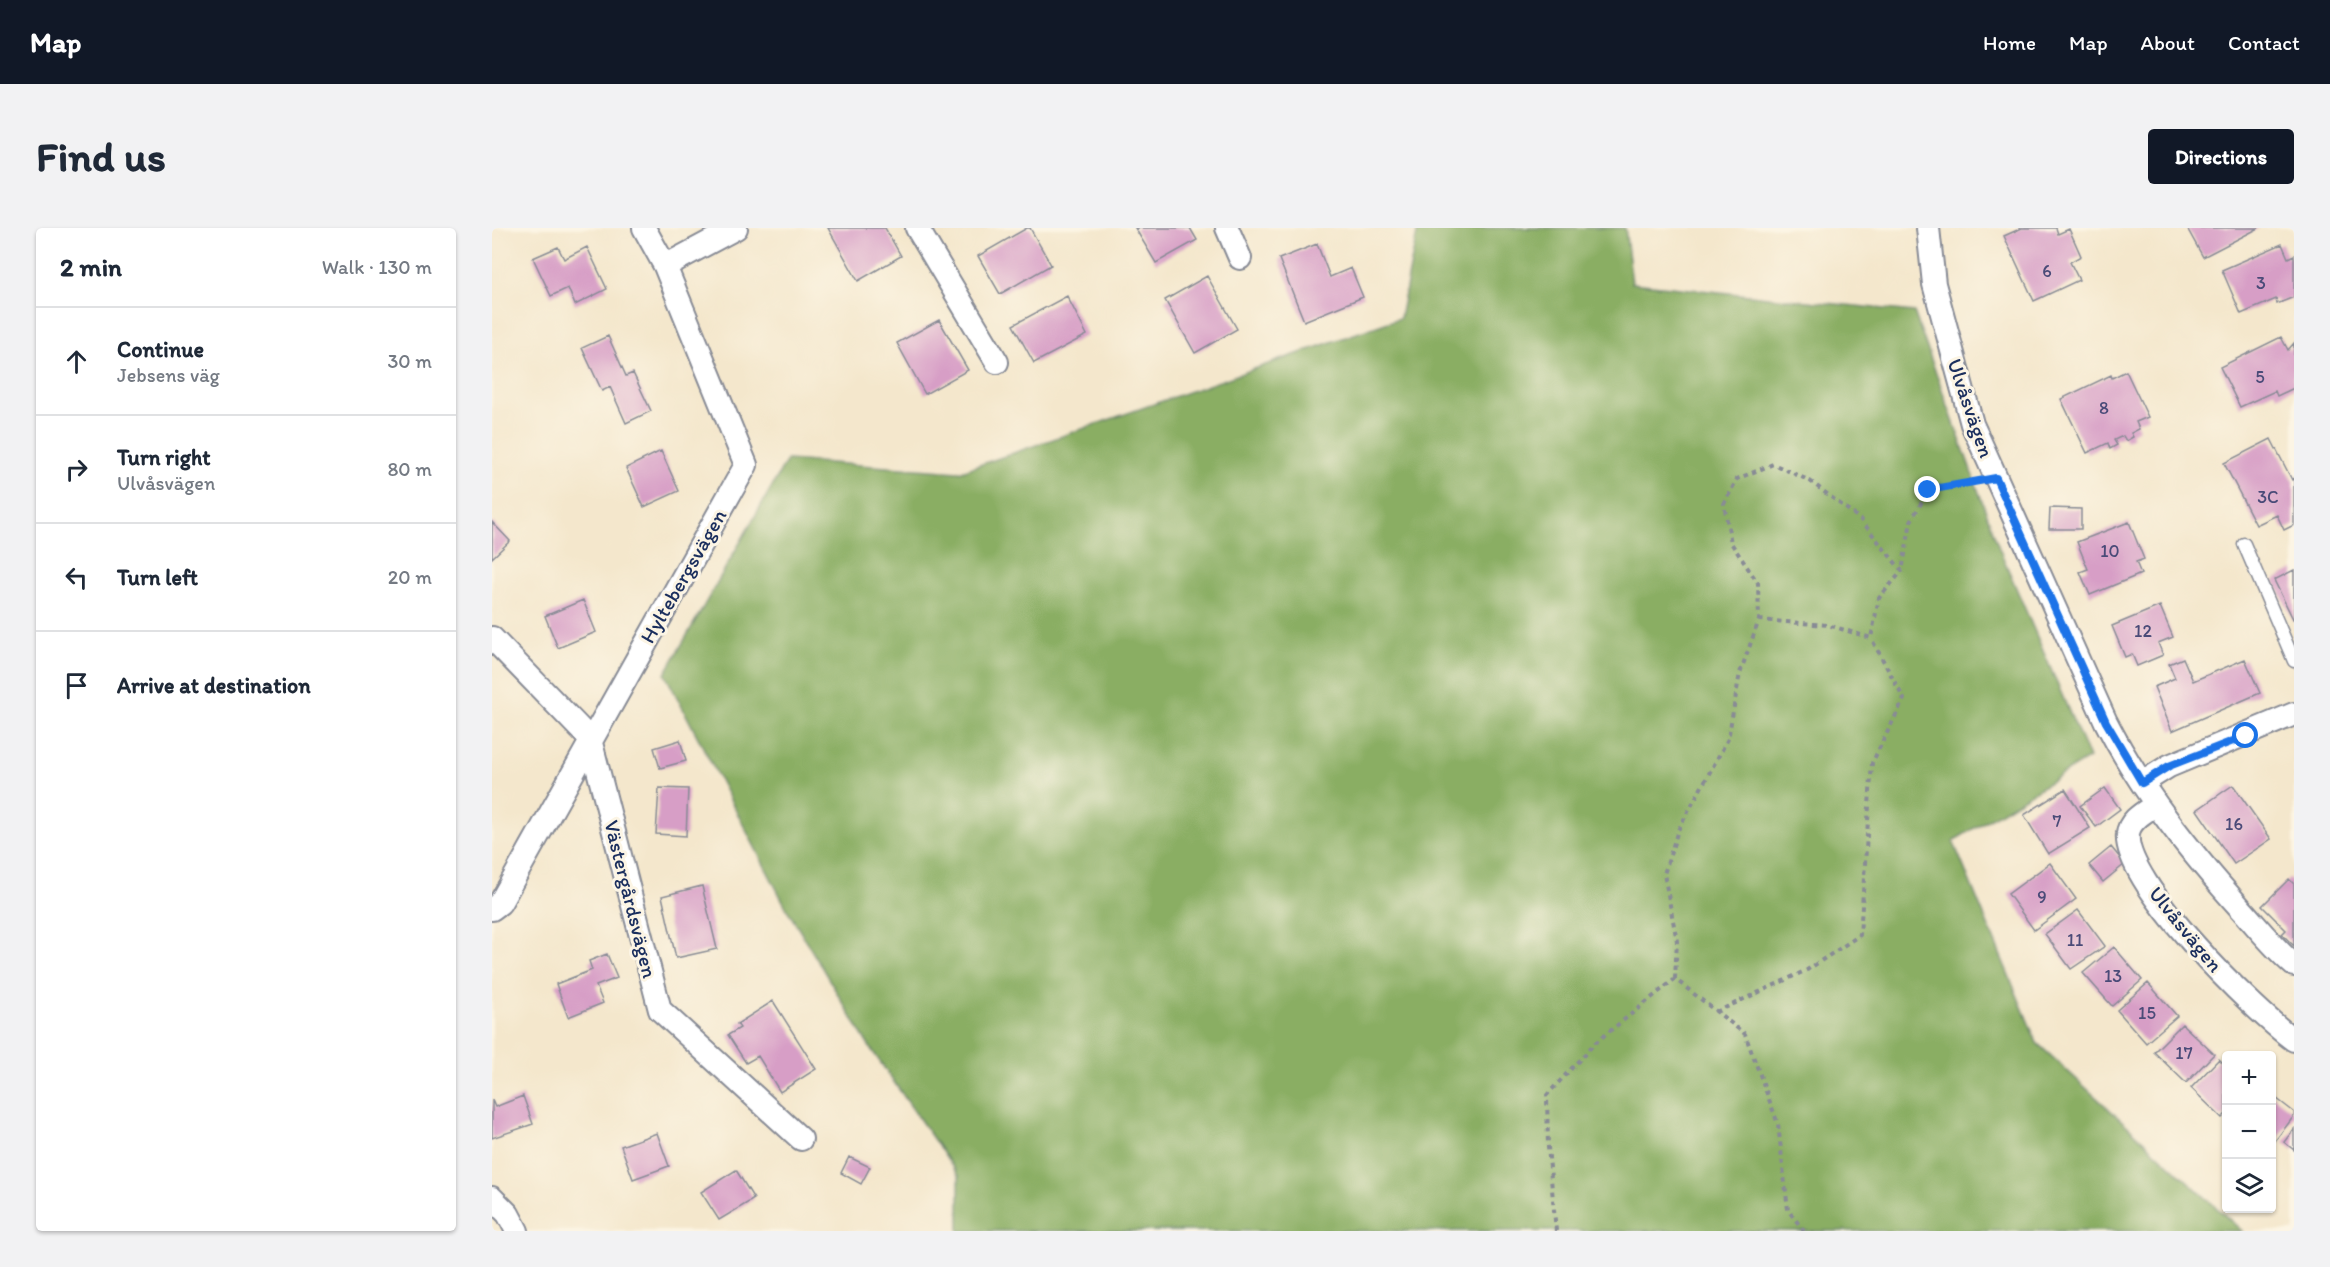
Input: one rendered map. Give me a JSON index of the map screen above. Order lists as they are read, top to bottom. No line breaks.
{"streets":{"street":["Ulvåsvägen","Hyltebergsvägen","Västergårdsvägen"]},"crossings":[["Hyltebergsvägen","Västergårdsvägen"]],"house_numbers":["6","3","5","8","3C","10","12","7","16","9","11","13","15","17"],"page":{"header":"Map","nav":["Home","Map","About","Contact"],"buttons":"Directions","title":"Find us","heading":["2 min","Walk · 130 m"],"list":[["Continue","Jebsens väg","30 m"],["Turn right","Ulvåsvägen","80 m"],["Turn left","20 m"],"Arrive at destination"],"map_buttons":["+","−"]}}
